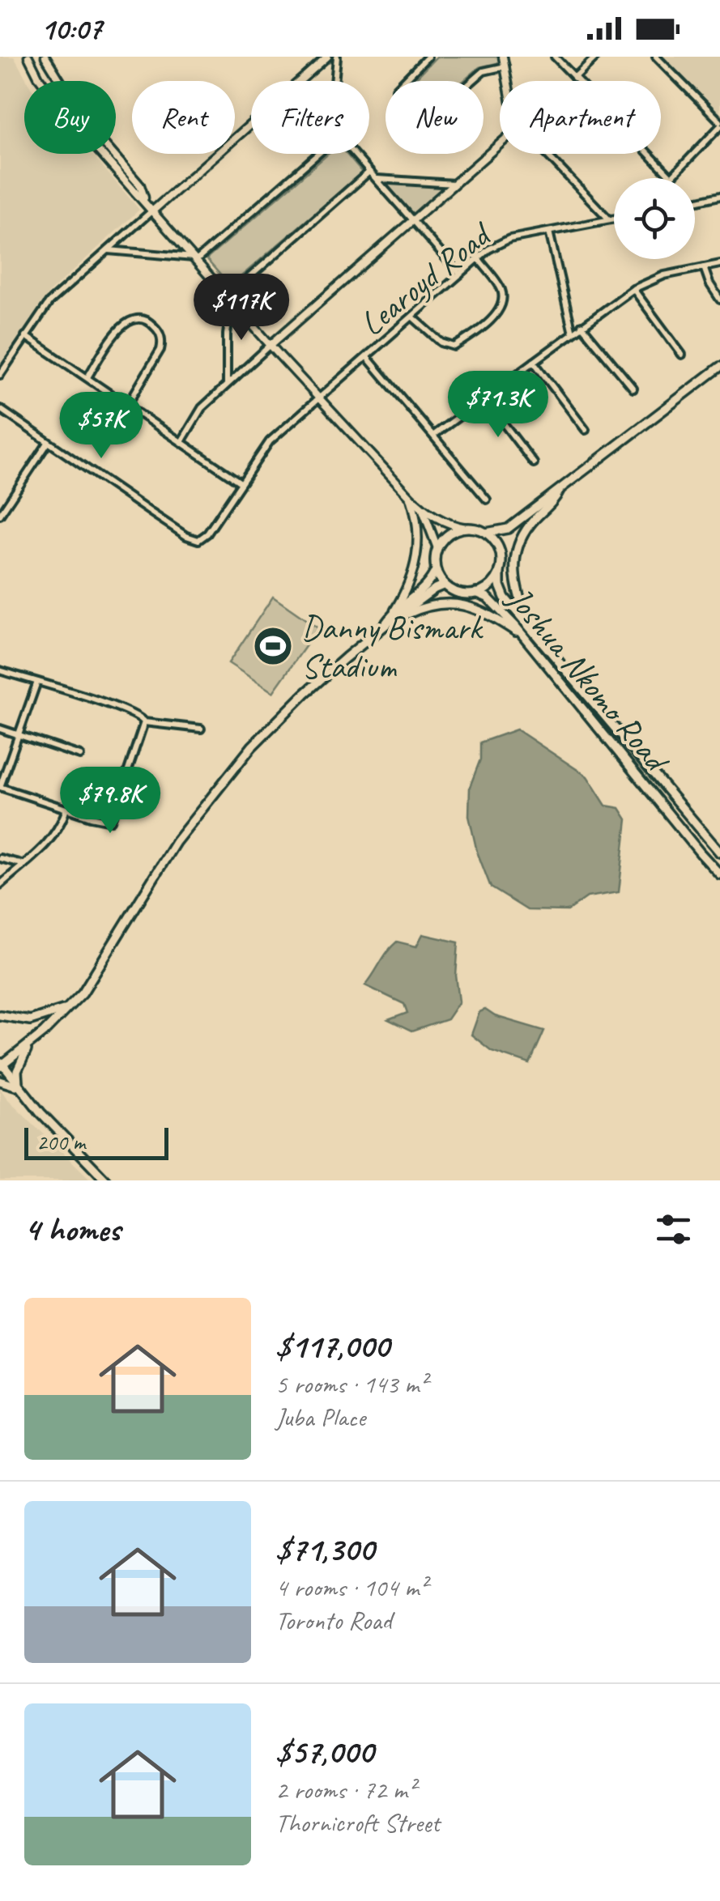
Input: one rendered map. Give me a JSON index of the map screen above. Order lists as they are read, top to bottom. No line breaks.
{"streets":{"main road":["Joshua Nkomo Road"],"street":["Learoyd Road"]},"places":{"sports":["Danny Bismark Stadium"]},"scale_bar":"200 m","page":{"status":"10:07","chip":["Buy","Rent","Filters","New","Apartment"],"price":["$117K","$71.3K","$57K","$79.8K"],"scale":"200 m","heading":"4 homes","list":[{"name":"$117,000","note":"5 rooms · 143 m² · Juba Place"},{"name":"$71,300","note":"4 rooms · 104 m² · Toronto Road"},{"name":"$57,000","note":"2 rooms · 72 m² · Thornicroft Street"}]}}
